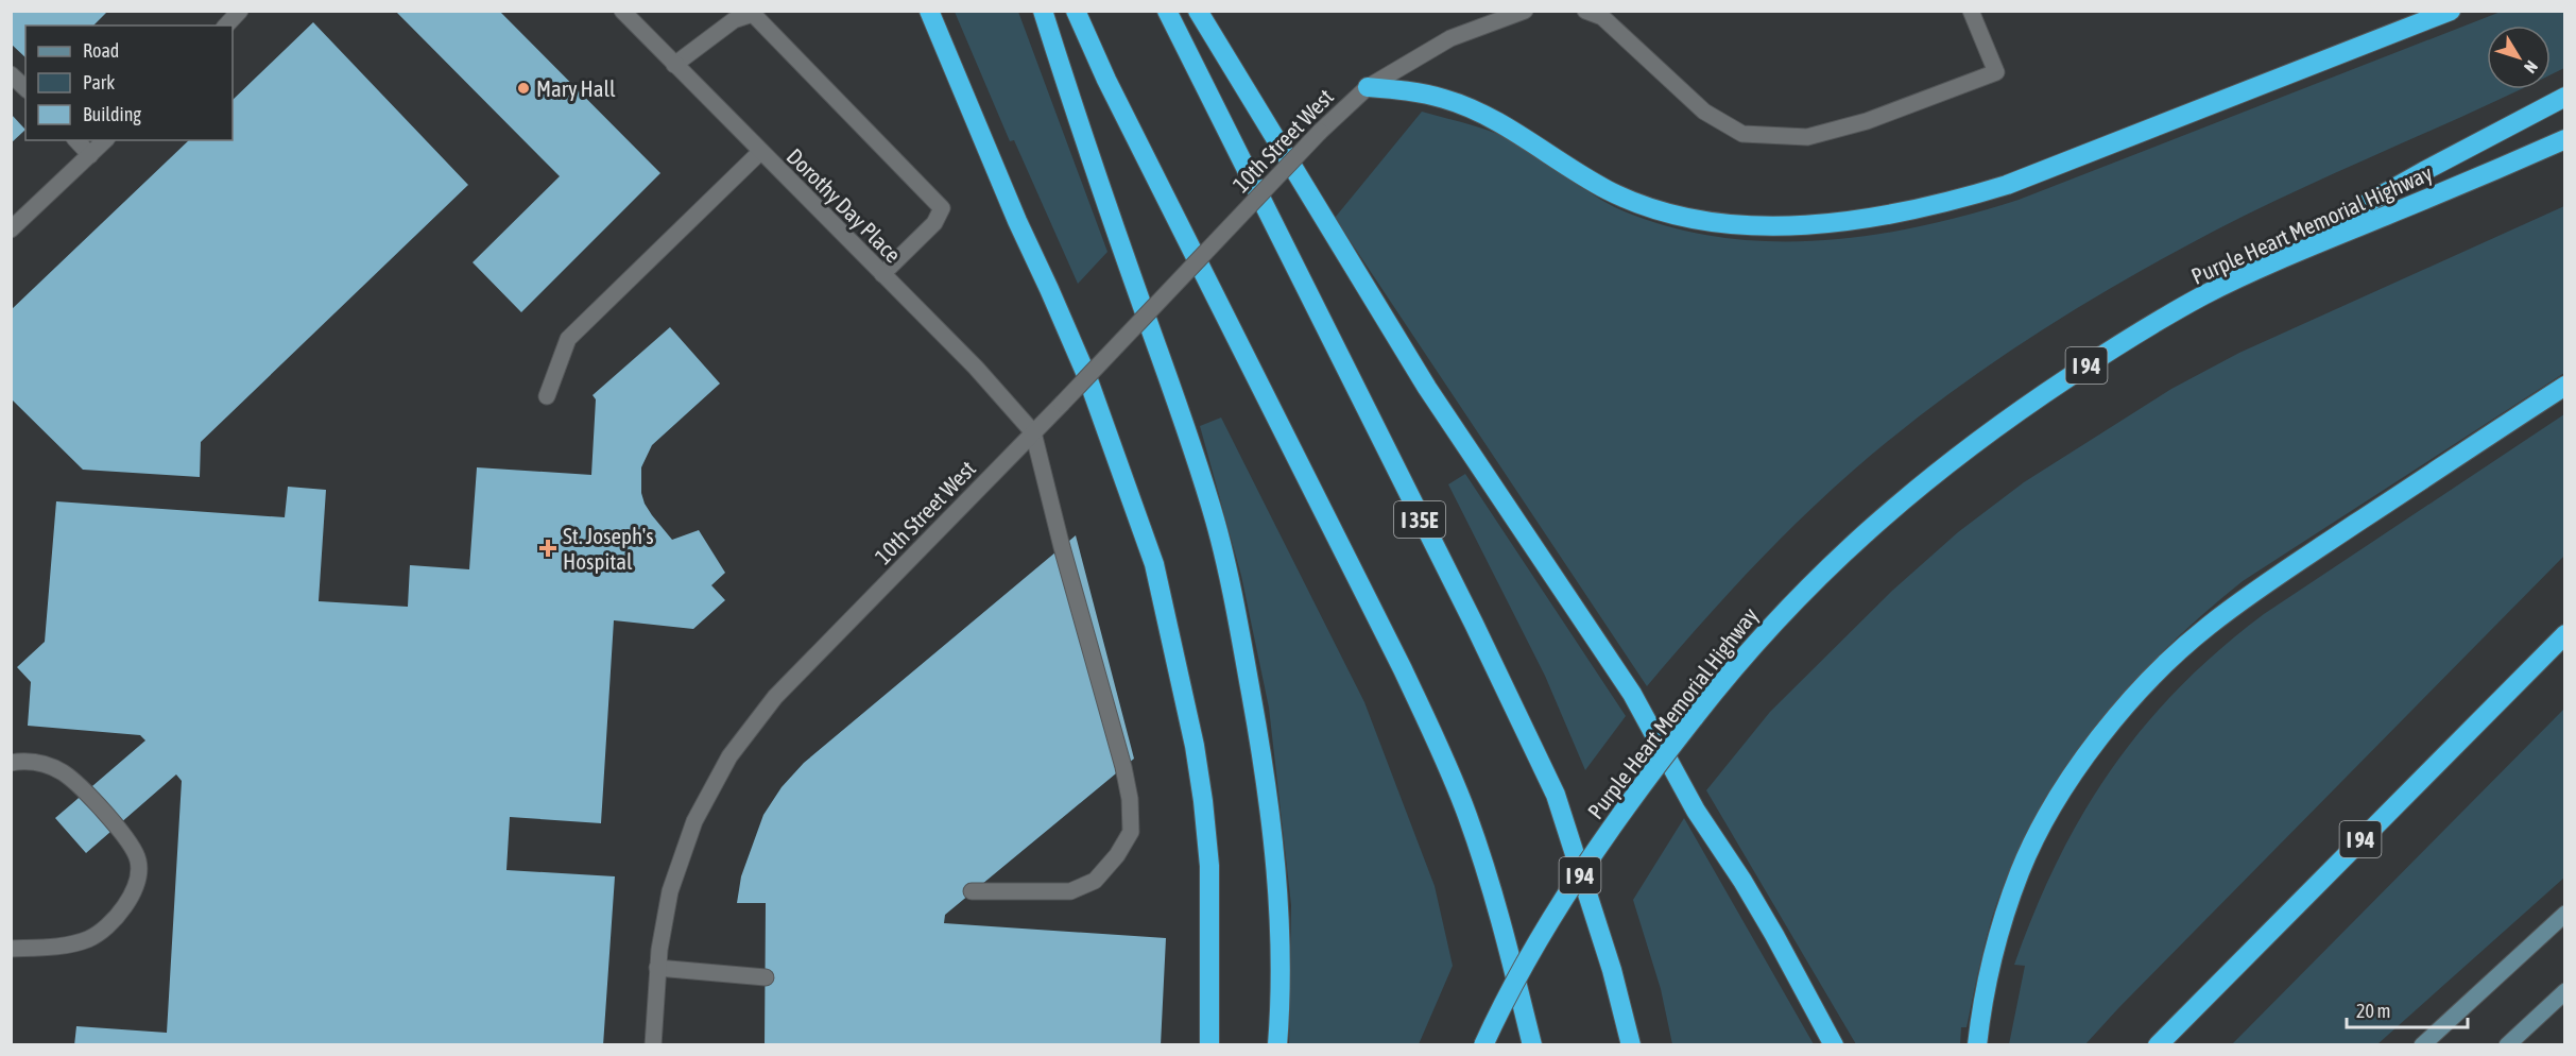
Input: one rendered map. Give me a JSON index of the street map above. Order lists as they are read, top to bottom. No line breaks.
{"streets":{"highway":["Purple Heart Memorial Highway","I 94","I 35E"],"street":["10th Street West","Dorothy Day Place"]},"crossings":[["10th Street West","Dorothy Day Place"]],"places":{"other":["Mary Hall"],"health":["St. Joseph's Hospital"]},"legend":["Road","Park","Building"],"scale_bar":"20 m","north":"bottom right"}
